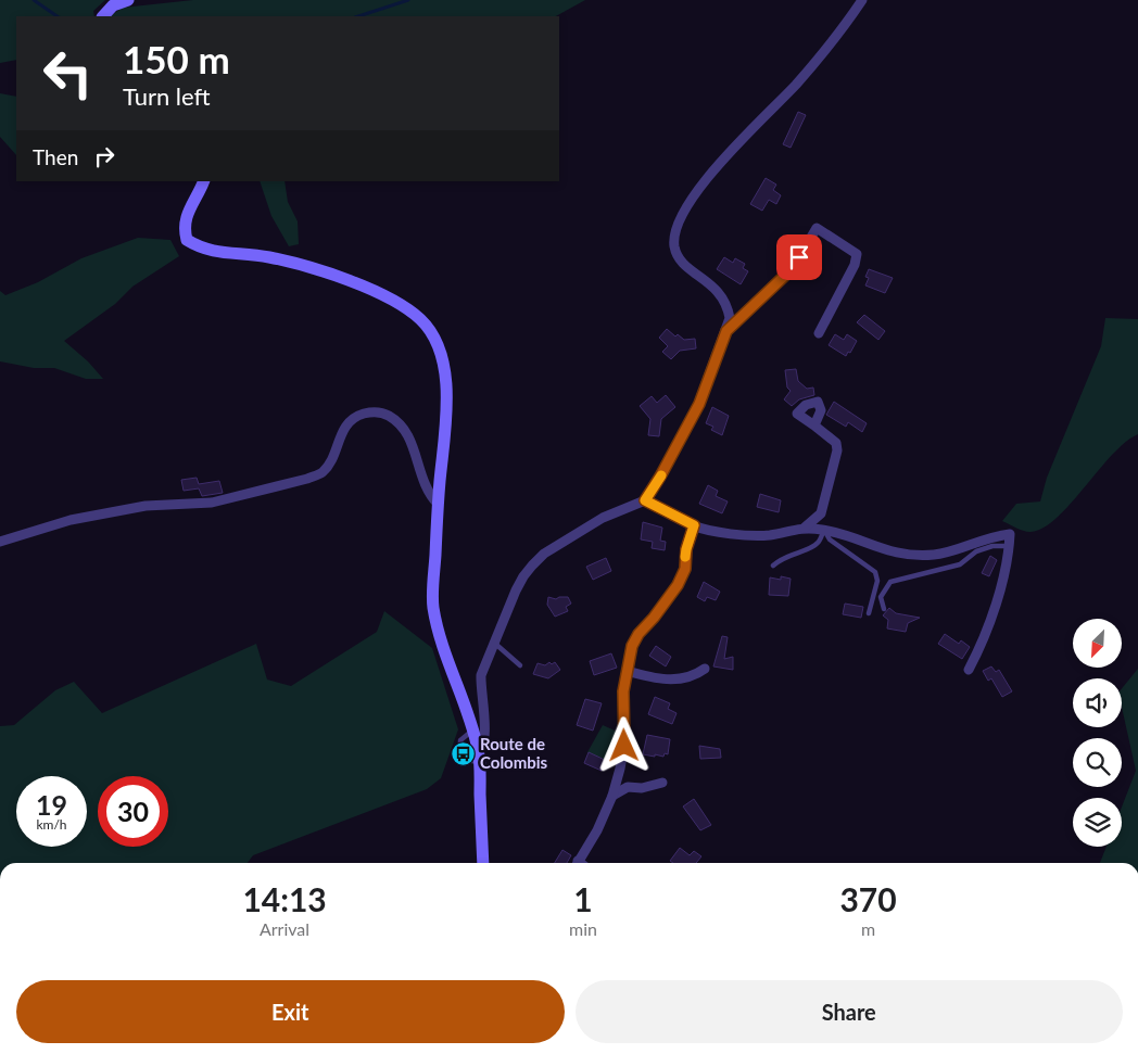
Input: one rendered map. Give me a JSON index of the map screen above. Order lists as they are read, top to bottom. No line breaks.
{"places":{"bus stop":["Route de Colombis"]},"north":"bottom left","page":{"turn":["150 m","Turn left"],"then":"Then","speed":"19 km/h","limit":"30","eta":["14:13","Arrival","1","min","370","m"],"buttons":["Exit","Share"]}}
